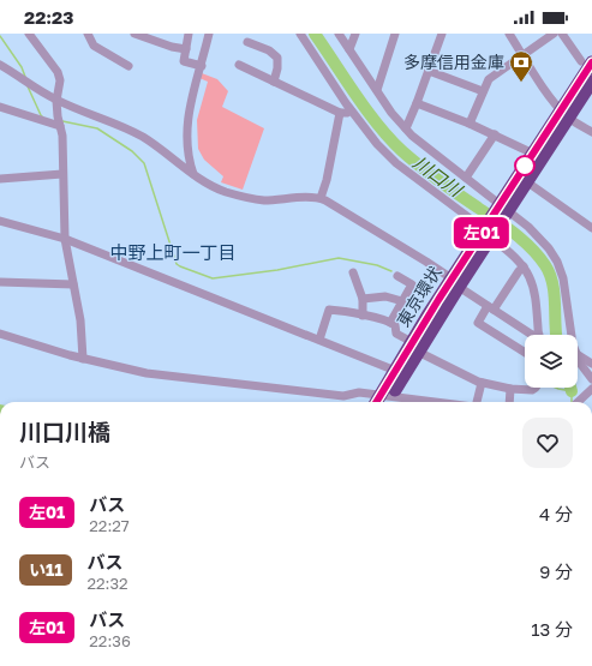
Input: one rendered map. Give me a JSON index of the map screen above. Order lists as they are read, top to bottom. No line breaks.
{"streets":{"highway":["東京環状"]},"districts":["中野上町一丁目"],"water":["川口川"],"places":{"bank":["多摩信用金庫"]},"lines":["bus line 左01"],"page":{"status":"22:23","on_map":"左01","heading":["川口川橋","バス"],"list":[{"mark":"左01","name":"バス","note":"22:27","value":"4 分"},{"mark":"い11","name":"バス","note":"22:32","value":"9 分"},{"mark":"左01","name":"バス","note":"22:36","value":"13 分"}]}}
